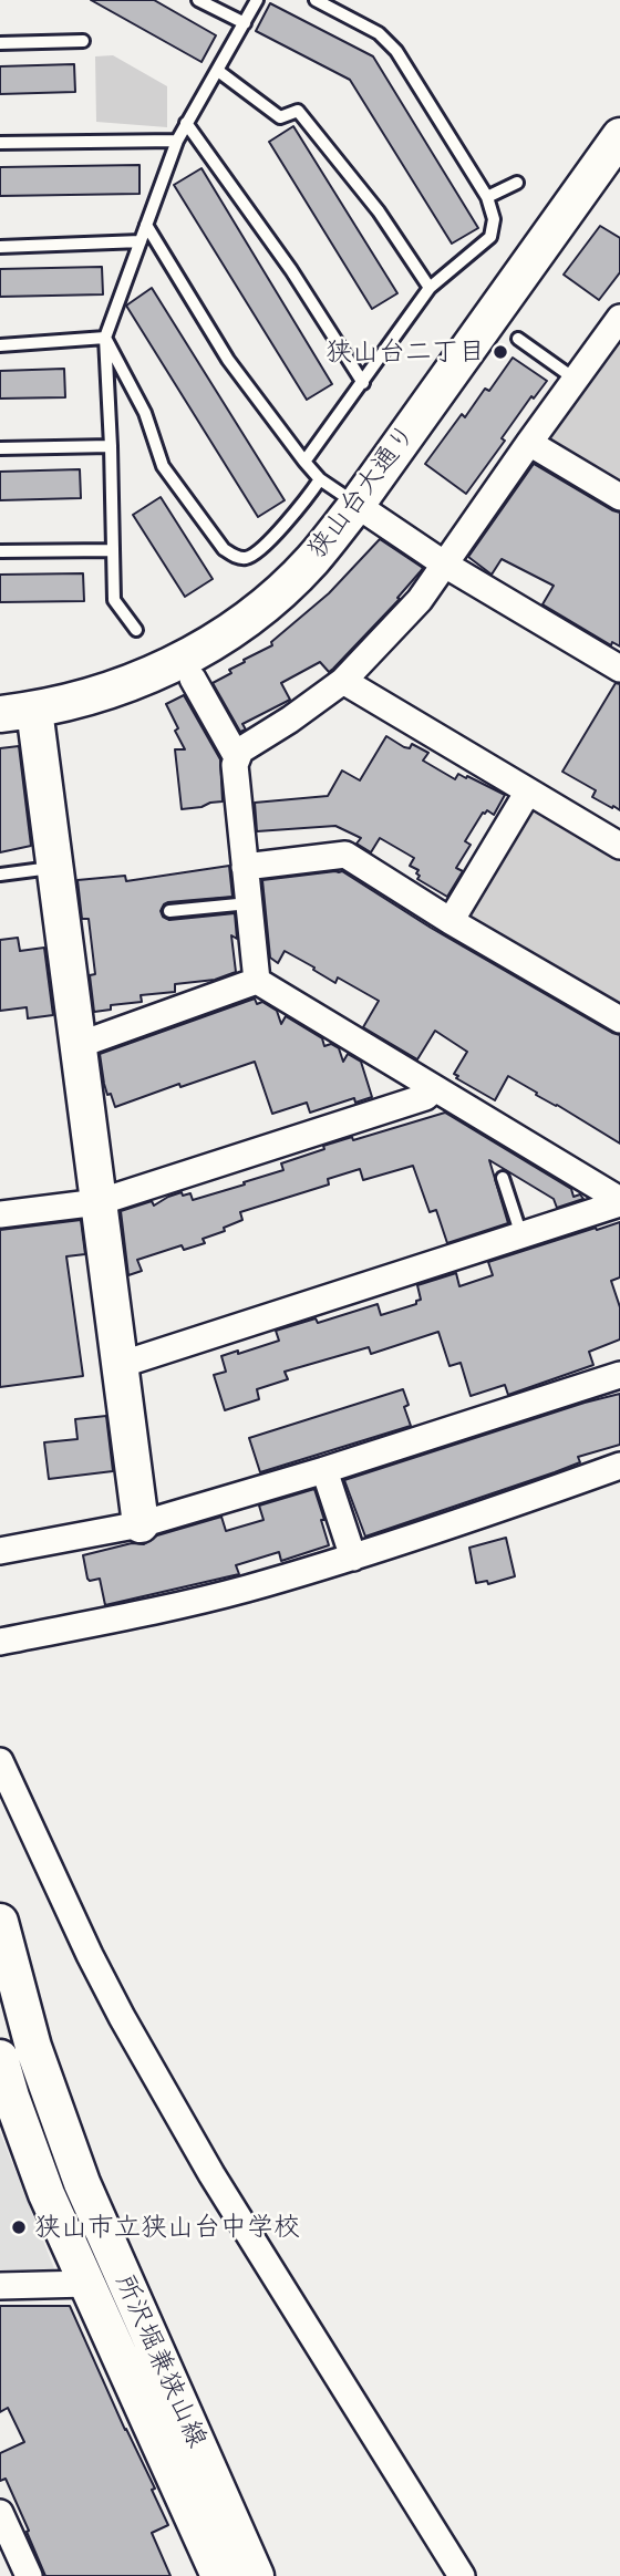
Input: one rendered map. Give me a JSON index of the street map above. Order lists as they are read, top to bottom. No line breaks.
{"streets":{"street":["狭山台大通り","所沢堀兼狭山線"]},"places":["狭山台二丁目","狭山市立狭山台中学校"]}
